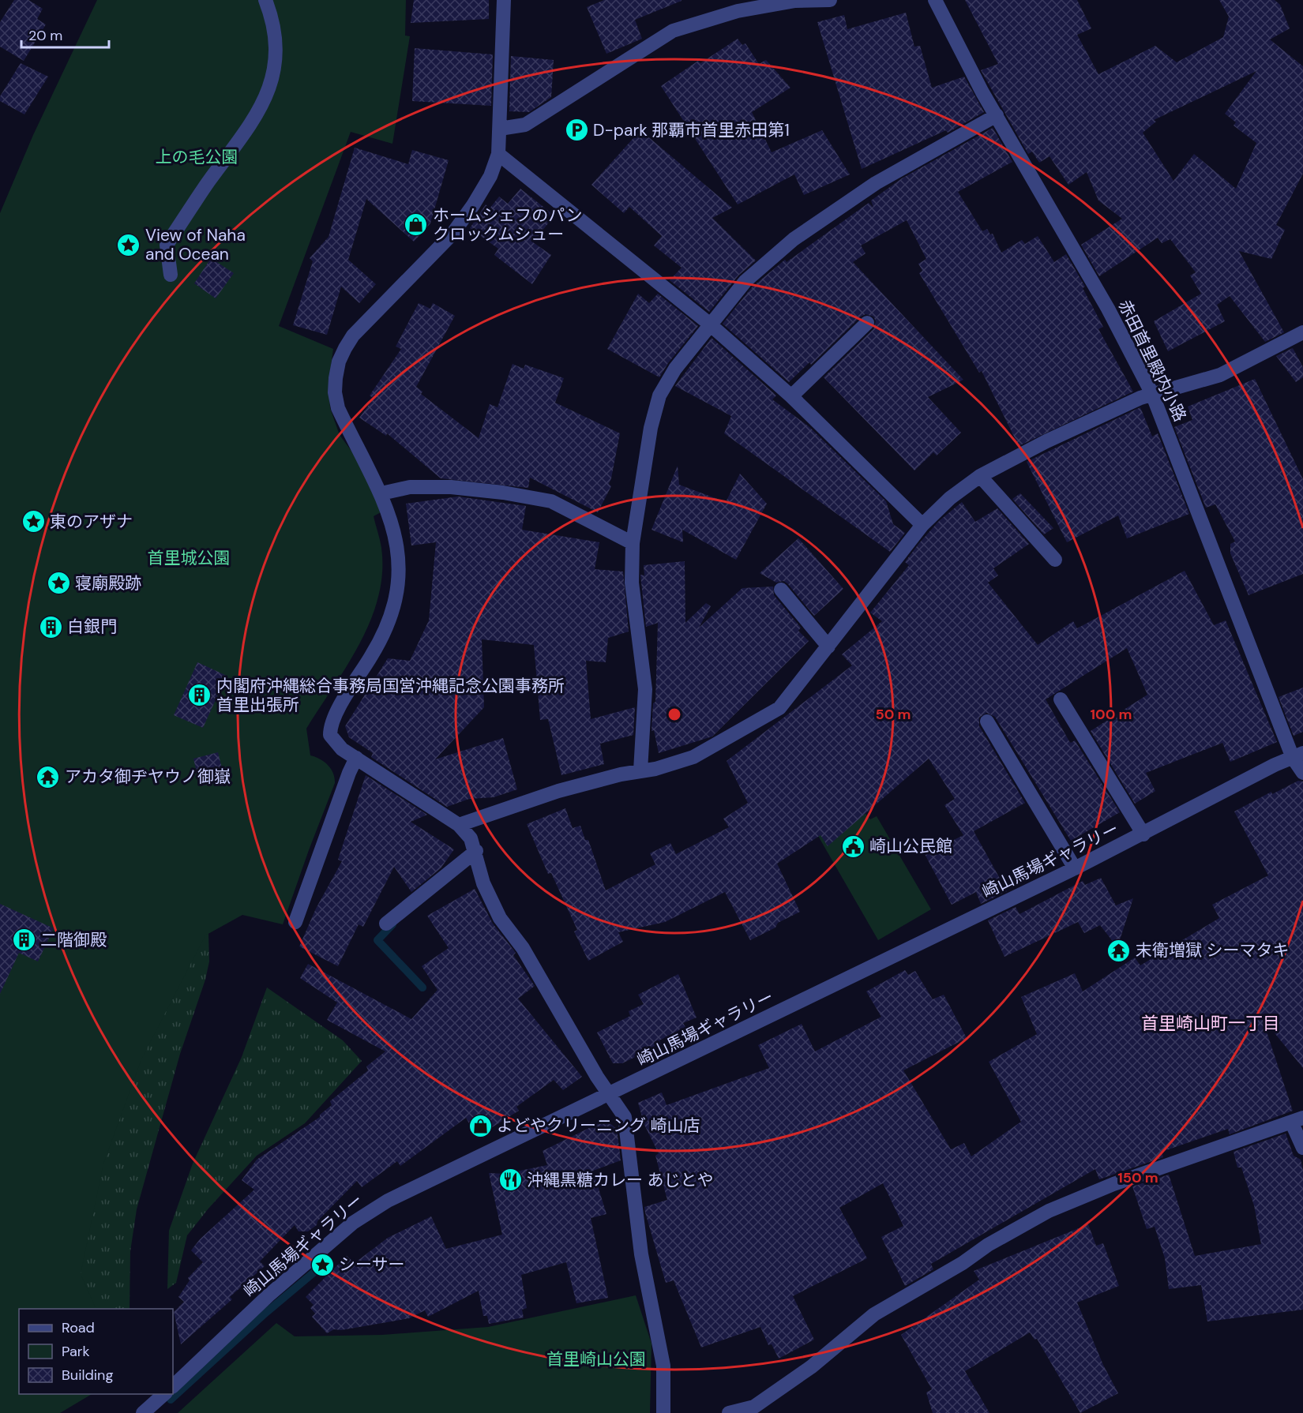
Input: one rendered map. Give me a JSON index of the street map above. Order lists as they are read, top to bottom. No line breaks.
{"streets":{"street":["赤田首里殿内小路","崎山馬場ギャラリー"]},"crossings":[["赤田首里殿内小路","崎山馬場ギャラリー"]],"districts":["首里崎山町一丁目"],"parks":["上の毛公園","首里城公園","首里崎山公園"],"places":{"parking":["D-park 那覇市首里赤田第1"],"shop":["ホームシェフのパン クロックムシュー","よどやクリーニング 崎山店"],"place":["View of Naha and Ocean","東のアザナ","寝廟殿跡","シーサー"],"building":["白銀門","内閣府沖縄総合事務局国営沖縄記念公園事務所 首里出張所","二階御殿"],"temple":["アカタ御ヂヤウノ御嶽","末衛増獄 シーマタキ"],"public building":["崎山公民館"],"restaurant":["沖縄黒糖カレー あじとや"]},"legend":["Road","Park","Building"],"scale_bar":"20 m","rings":["50 m","100 m","150 m"]}
